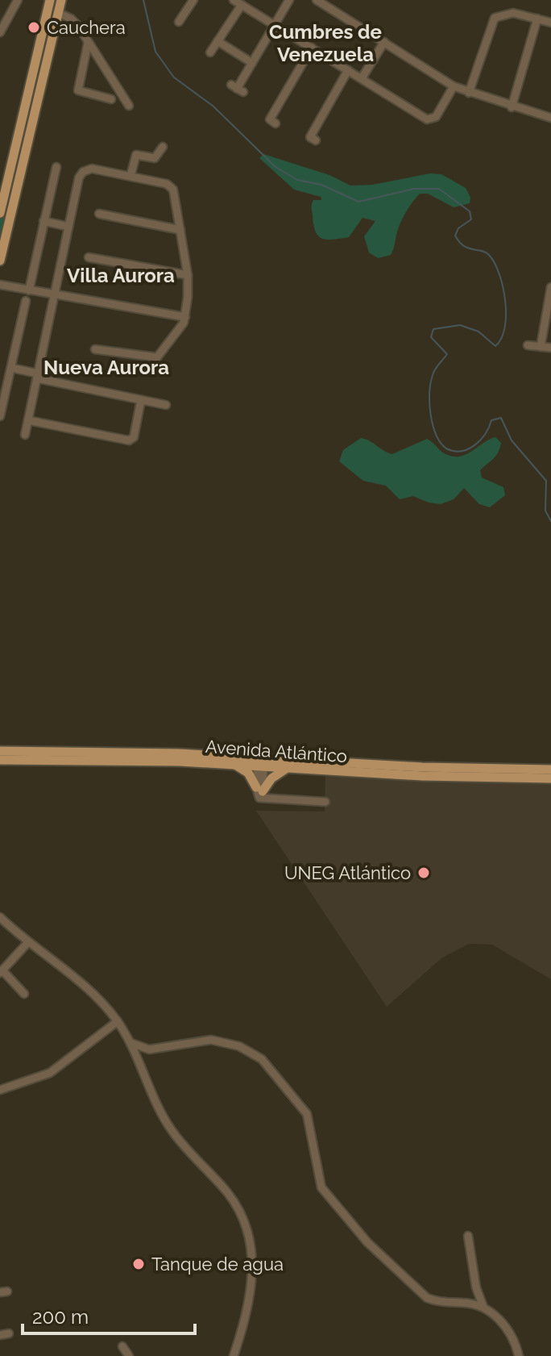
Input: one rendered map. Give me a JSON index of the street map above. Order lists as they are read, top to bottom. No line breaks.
{"streets":{"main road":["Avenida Atlántico"]},"districts":["Cumbres de Venezuela","Villa Aurora","Nueva Aurora"],"places":["Cauchera","UNEG Atlántico","Tanque de agua"],"scale_bar":"200 m"}
